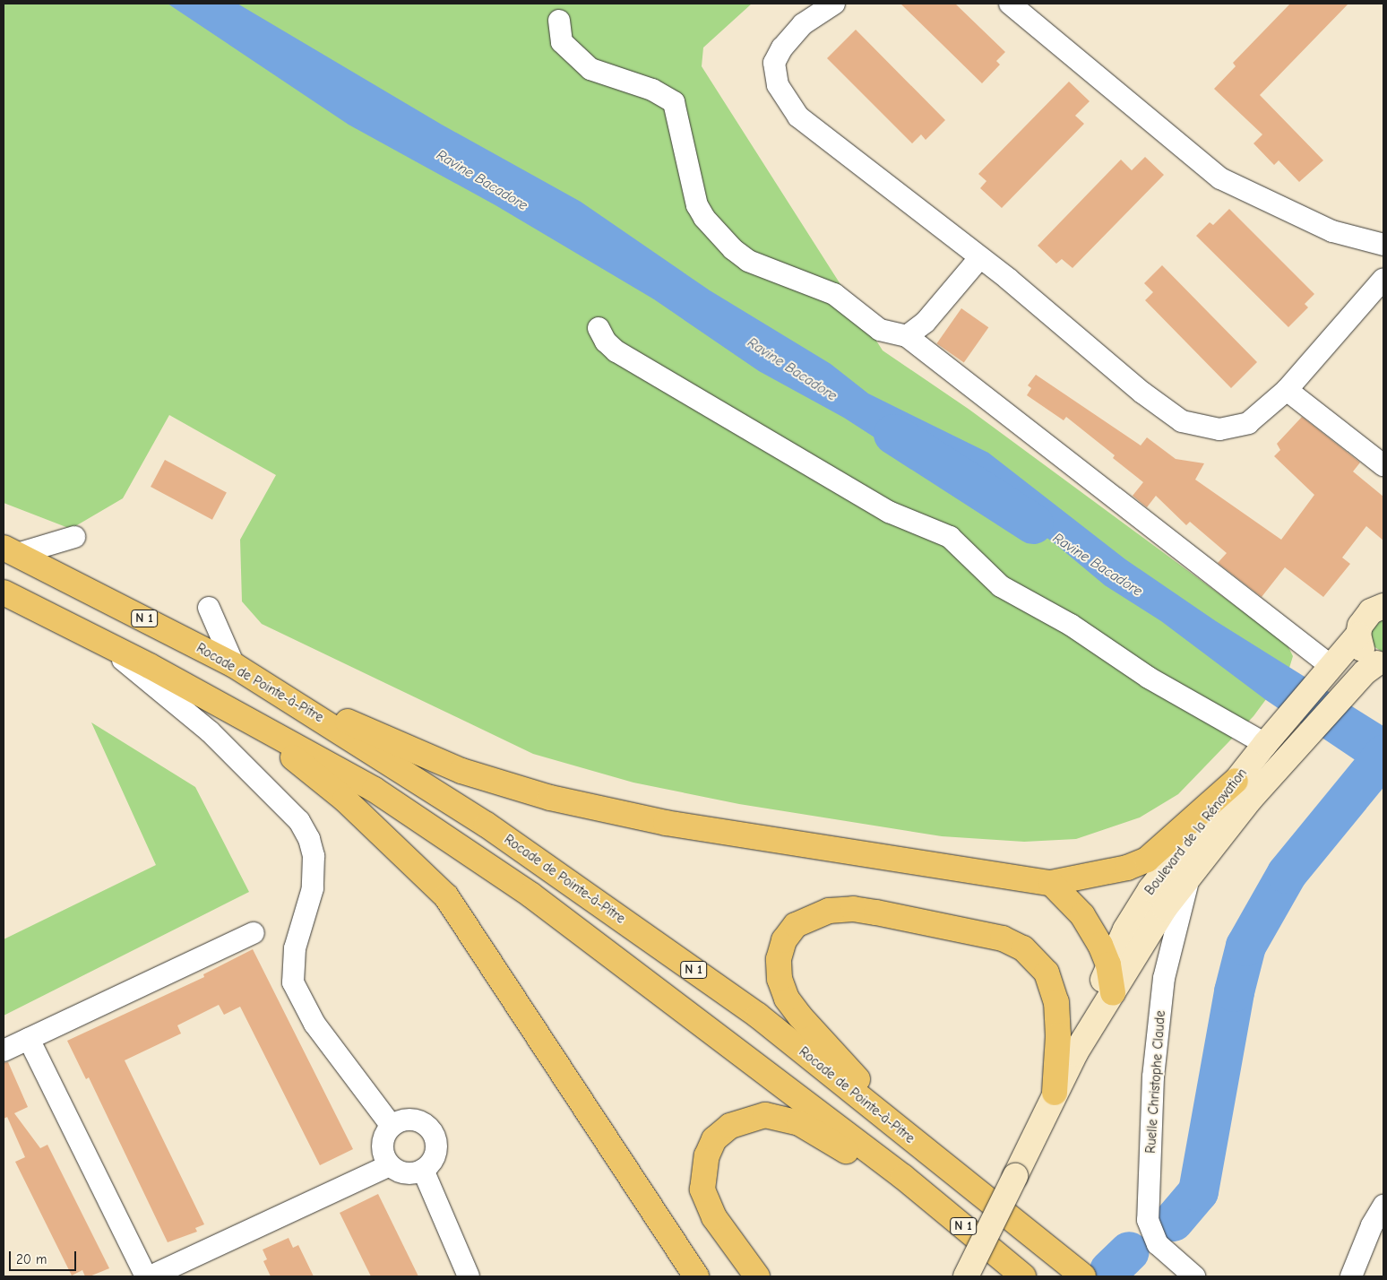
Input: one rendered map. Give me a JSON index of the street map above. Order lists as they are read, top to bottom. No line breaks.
{"streets":{"highway":["N 1","Rocade de Pointe-à-Pitre"],"main road":["Boulevard de la Rénovation"],"street":["Ruelle Christophe Claude"]},"crossings":[["Boulevard de la Rénovation","Ruelle Christophe Claude"]],"water":["Ravine Bacadore"],"scale_bar":"20 m"}
